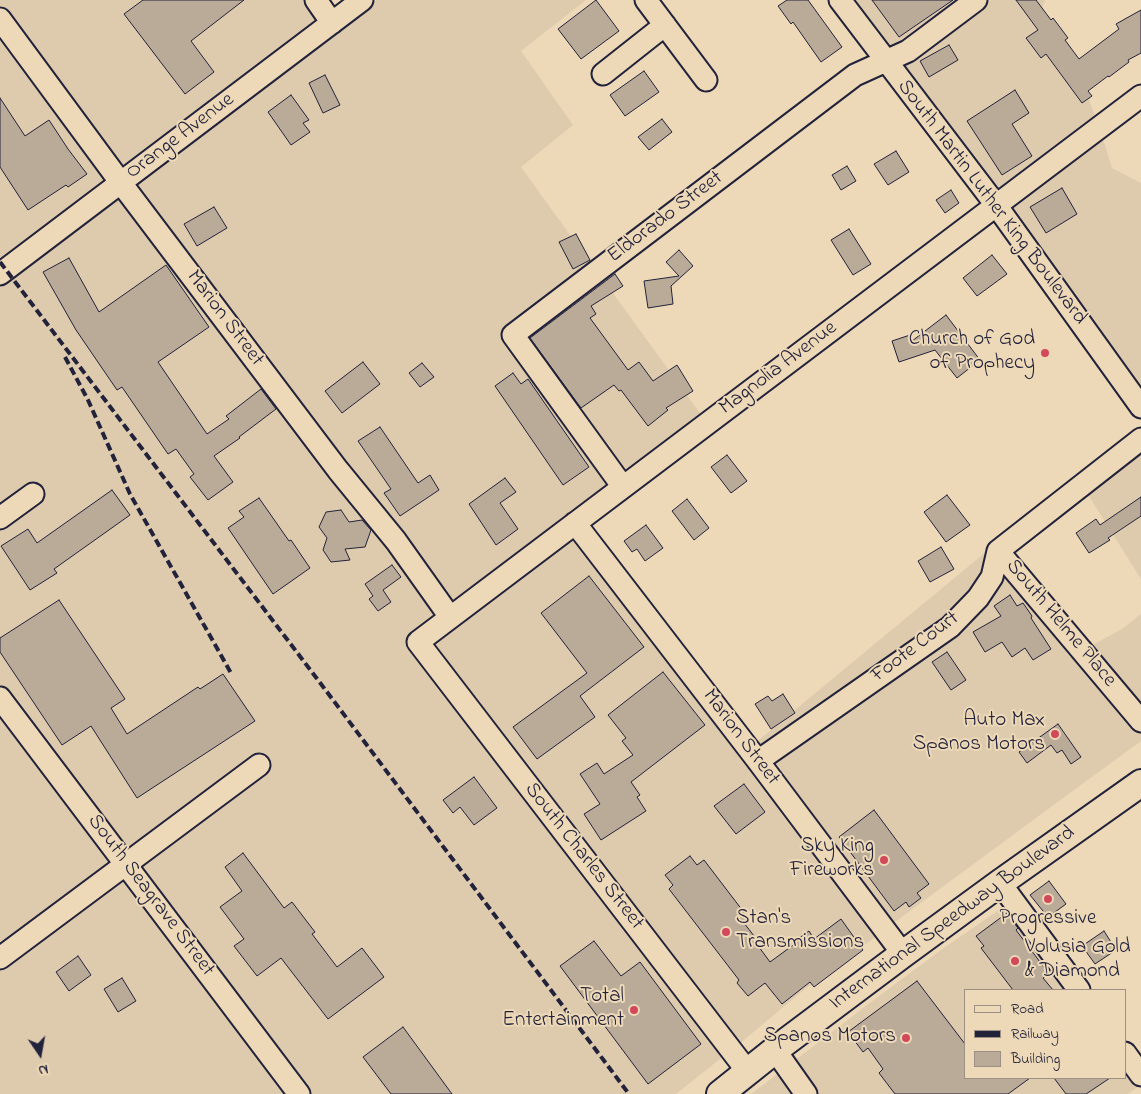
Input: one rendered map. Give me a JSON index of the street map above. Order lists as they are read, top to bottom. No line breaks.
{"streets":{"main road":["International Speedway Boulevard"],"street":["Orange Avenue","South Martin Luther King Boulevard","Eldorado Street","Marion Street","Magnolia Avenue","South Helme Place","Foote Court","South Charles Street","South Seagrave Street"]},"crossings":[["Orange Avenue","Marion Street"],["South Martin Luther King Boulevard","Eldorado Street"],["South Martin Luther King Boulevard","Magnolia Avenue"],["Eldorado Street","Magnolia Avenue"],["Marion Street","Magnolia Avenue"],["Marion Street","Foote Court"],["Marion Street","International Speedway Boulevard"],["Magnolia Avenue","South Charles Street"],["South Helme Place","Foote Court"],["South Charles Street","International Speedway Boulevard"]],"places":["Church of God of Prophecy","Auto Max Spanos Motors","Sky King Fireworks","Progressive","Stan's Transmissions","Volusia Gold & Diamond","Total Entertainment","Spanos Motors"],"legend":["Road","Railway","Building"],"north":"bottom"}
